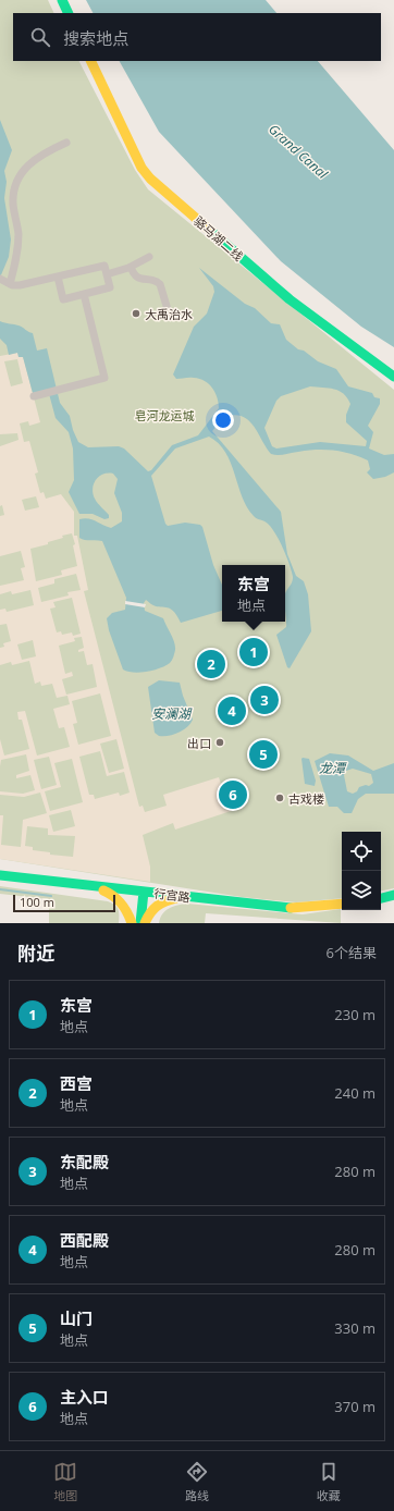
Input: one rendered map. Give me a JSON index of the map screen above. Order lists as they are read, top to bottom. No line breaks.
{"streets":{"street":["骆马湖二线","行宫路"]},"water":["Grand Canal","安澜湖","龙潭"],"parks":["皂河龙运城"],"places":["大禹治水","出口","古戏楼"],"scale_bar":"100 m","page":{"search":"搜索地点","popup":["东宫","地点"],"pins":["1","2","3","4","5","6"],"scale":"100 m","heading":["附近","6个结果"],"list":[{"mark":"1","name":"东宫","note":"地点","value":"230 m"},{"mark":"2","name":"西宫","note":"地点","value":"240 m"},{"mark":"3","name":"东配殿","note":"地点","value":"280 m"},{"mark":"4","name":"西配殿","note":"地点","value":"280 m"},{"mark":"5","name":"山门","note":"地点","value":"330 m"},{"mark":"6","name":"主入口","note":"地点","value":"370 m"}],"nav":["地图","路线","收藏"]}}
